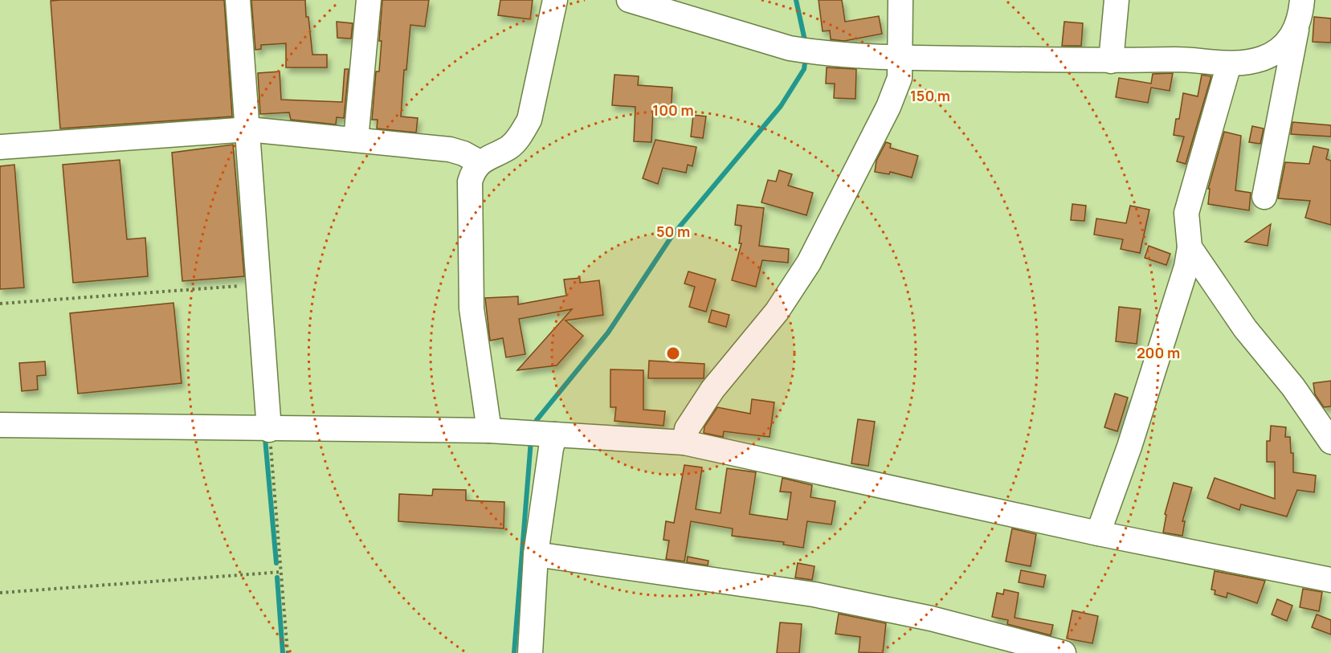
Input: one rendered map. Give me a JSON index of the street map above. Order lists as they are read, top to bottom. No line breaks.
{"rings":["150 m","100 m","50 m","200 m"]}
